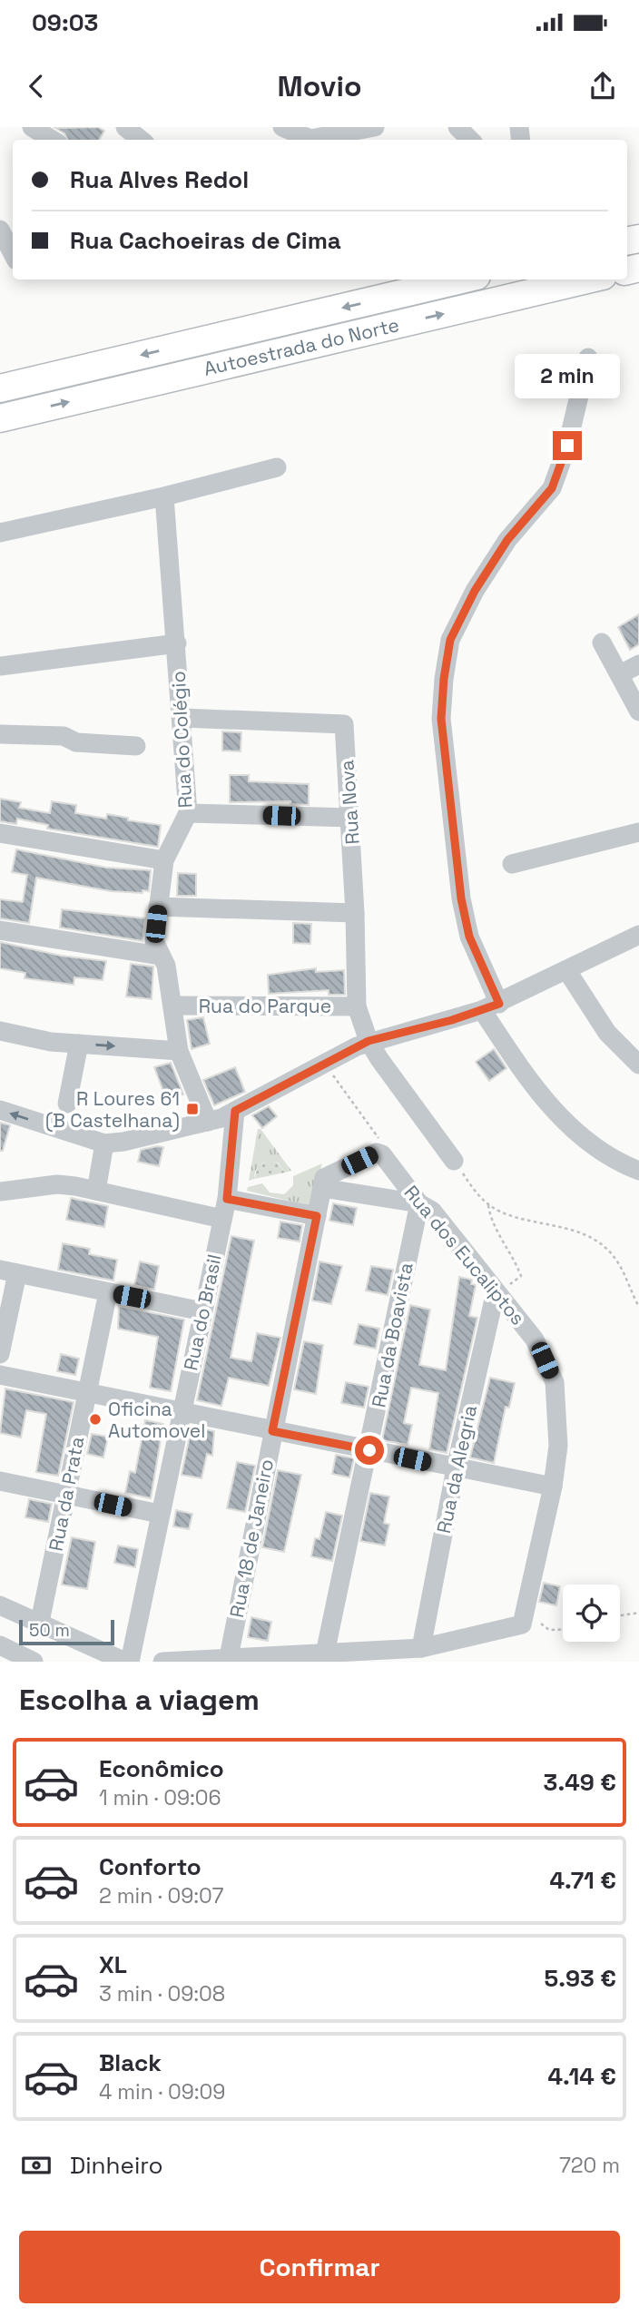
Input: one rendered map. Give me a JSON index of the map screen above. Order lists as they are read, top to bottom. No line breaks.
{"streets":{"highway":["Autoestrada do Norte"],"street":["Rua do Colégio","Rua Nova","Rua do Parque","Rua dos Eucaliptos","Rua do Brasil","Rua da Boavista","Rua da Alegria","Rua da Prata","Rua 18 de Janeiro"]},"crossings":[["Rua do Colégio","Rua Nova"],["Rua do Colégio","Rua do Parque"],["Rua Nova","Rua do Parque"],["Rua dos Eucaliptos","Rua da Boavista"],["Rua dos Eucaliptos","Rua da Alegria"]],"places":{"transit":["R Loures 61 (B Castelhana)"],"other":["Oficina Automovel"]},"scale_bar":"50 m","page":{"status":"09:03","header":"Movio","banner":["Rua Alves Redol","Rua Cachoeiras de Cima"],"bubble":"2 min","scale":"50 m","heading":"Escolha a viagem","list":[{"name":"Econômico","note":"1 min · 09:06","value":"3.49 €"},{"name":"Conforto","note":"2 min · 09:07","value":"4.71 €"},{"name":"XL","note":"3 min · 09:08","value":"5.93 €"},{"name":"Black","note":"4 min · 09:09","value":"4.14 €"}],"pay":["Dinheiro","720 m"],"buttons":"Confirmar"}}
